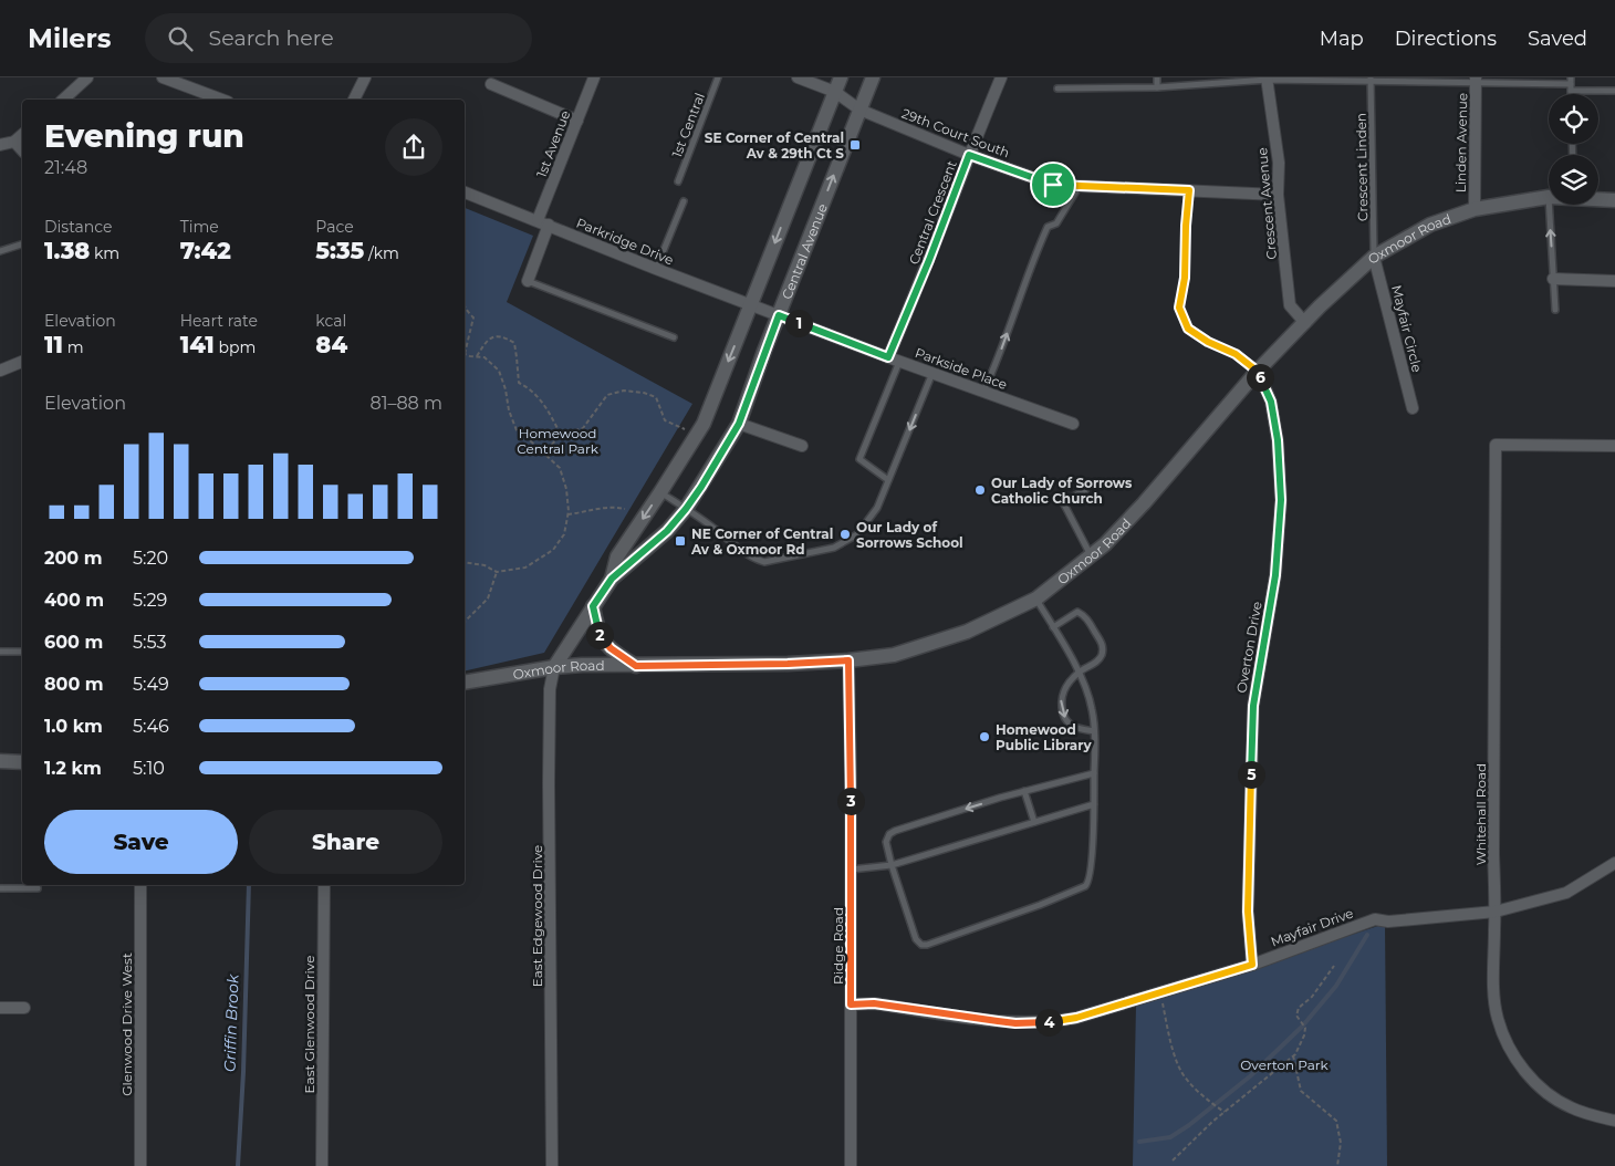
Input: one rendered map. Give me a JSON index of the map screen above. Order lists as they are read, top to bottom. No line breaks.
{"streets":{"main road":["Oxmoor Road","Central Avenue"],"street":["29th Court South","Linden Avenue","1st Avenue","Crescent Avenue","Central Crescent","Parkridge Drive","Mayfair Circle","Parkside Place","Overton Drive","Whitehall Road","East Edgewood Drive","Mayfair Drive","Ridge Road","Glenwood Drive West","East Glenwood Drive"],"lane":["1st Central","Crescent Linden"]},"crossings":[["29th Court South","Crescent Avenue"],["29th Court South","Central Crescent"],["29th Court South","Central Avenue"],["Linden Avenue","Oxmoor Road"],["1st Avenue","Parkridge Drive"],["Crescent Linden","Oxmoor Road"],["Crescent Linden","Mayfair Circle"],["Crescent Avenue","Oxmoor Road"],["Central Crescent","Parkside Place"],["Oxmoor Road","Central Avenue"],["Oxmoor Road","Mayfair Circle"],["Oxmoor Road","Overton Drive"],["Oxmoor Road","East Edgewood Drive"],["Oxmoor Road","Ridge Road"],["Parkridge Drive","Central Avenue"],["Parkridge Drive","Parkside Place"],["Central Avenue","Parkside Place"],["Central Avenue","East Edgewood Drive"],["Overton Drive","Mayfair Drive"],["Whitehall Road","Mayfair Drive"],["Mayfair Drive","Ridge Road"]],"water":["Griffin Brook"],"parks":["Homewood Central Park","Overton Park"],"places":{"transit":["SE Corner of Central Av & 29th Ct S","NE Corner of Central Av & Oxmoor Rd"],"other":["Our Lady of Sorrows Catholic Church","Our Lady of Sorrows School","Homewood Public Library"]},"page":{"header":"Milers","search":"Search here","nav":["Map","Directions","Saved"],"heading":["Evening run","21:48"],"stats":[["Distance","1.38 km"],["Time","7:42"],["Pace","5:35 /km"],["Elevation","11 m"],["Heart rate","141 bpm"],["kcal","84"]],"pins":["1","6","2","5","3","4"],"chart":["Elevation","81–88 m"],"list":[{"name":"200 m","note":"5:20"},{"name":"400 m","note":"5:29"},{"name":"600 m","note":"5:53"},{"name":"800 m","note":"5:49"},{"name":"1.0 km","note":"5:46"},{"name":"1.2 km","note":"5:10"}],"buttons":["Save","Share"]}}
